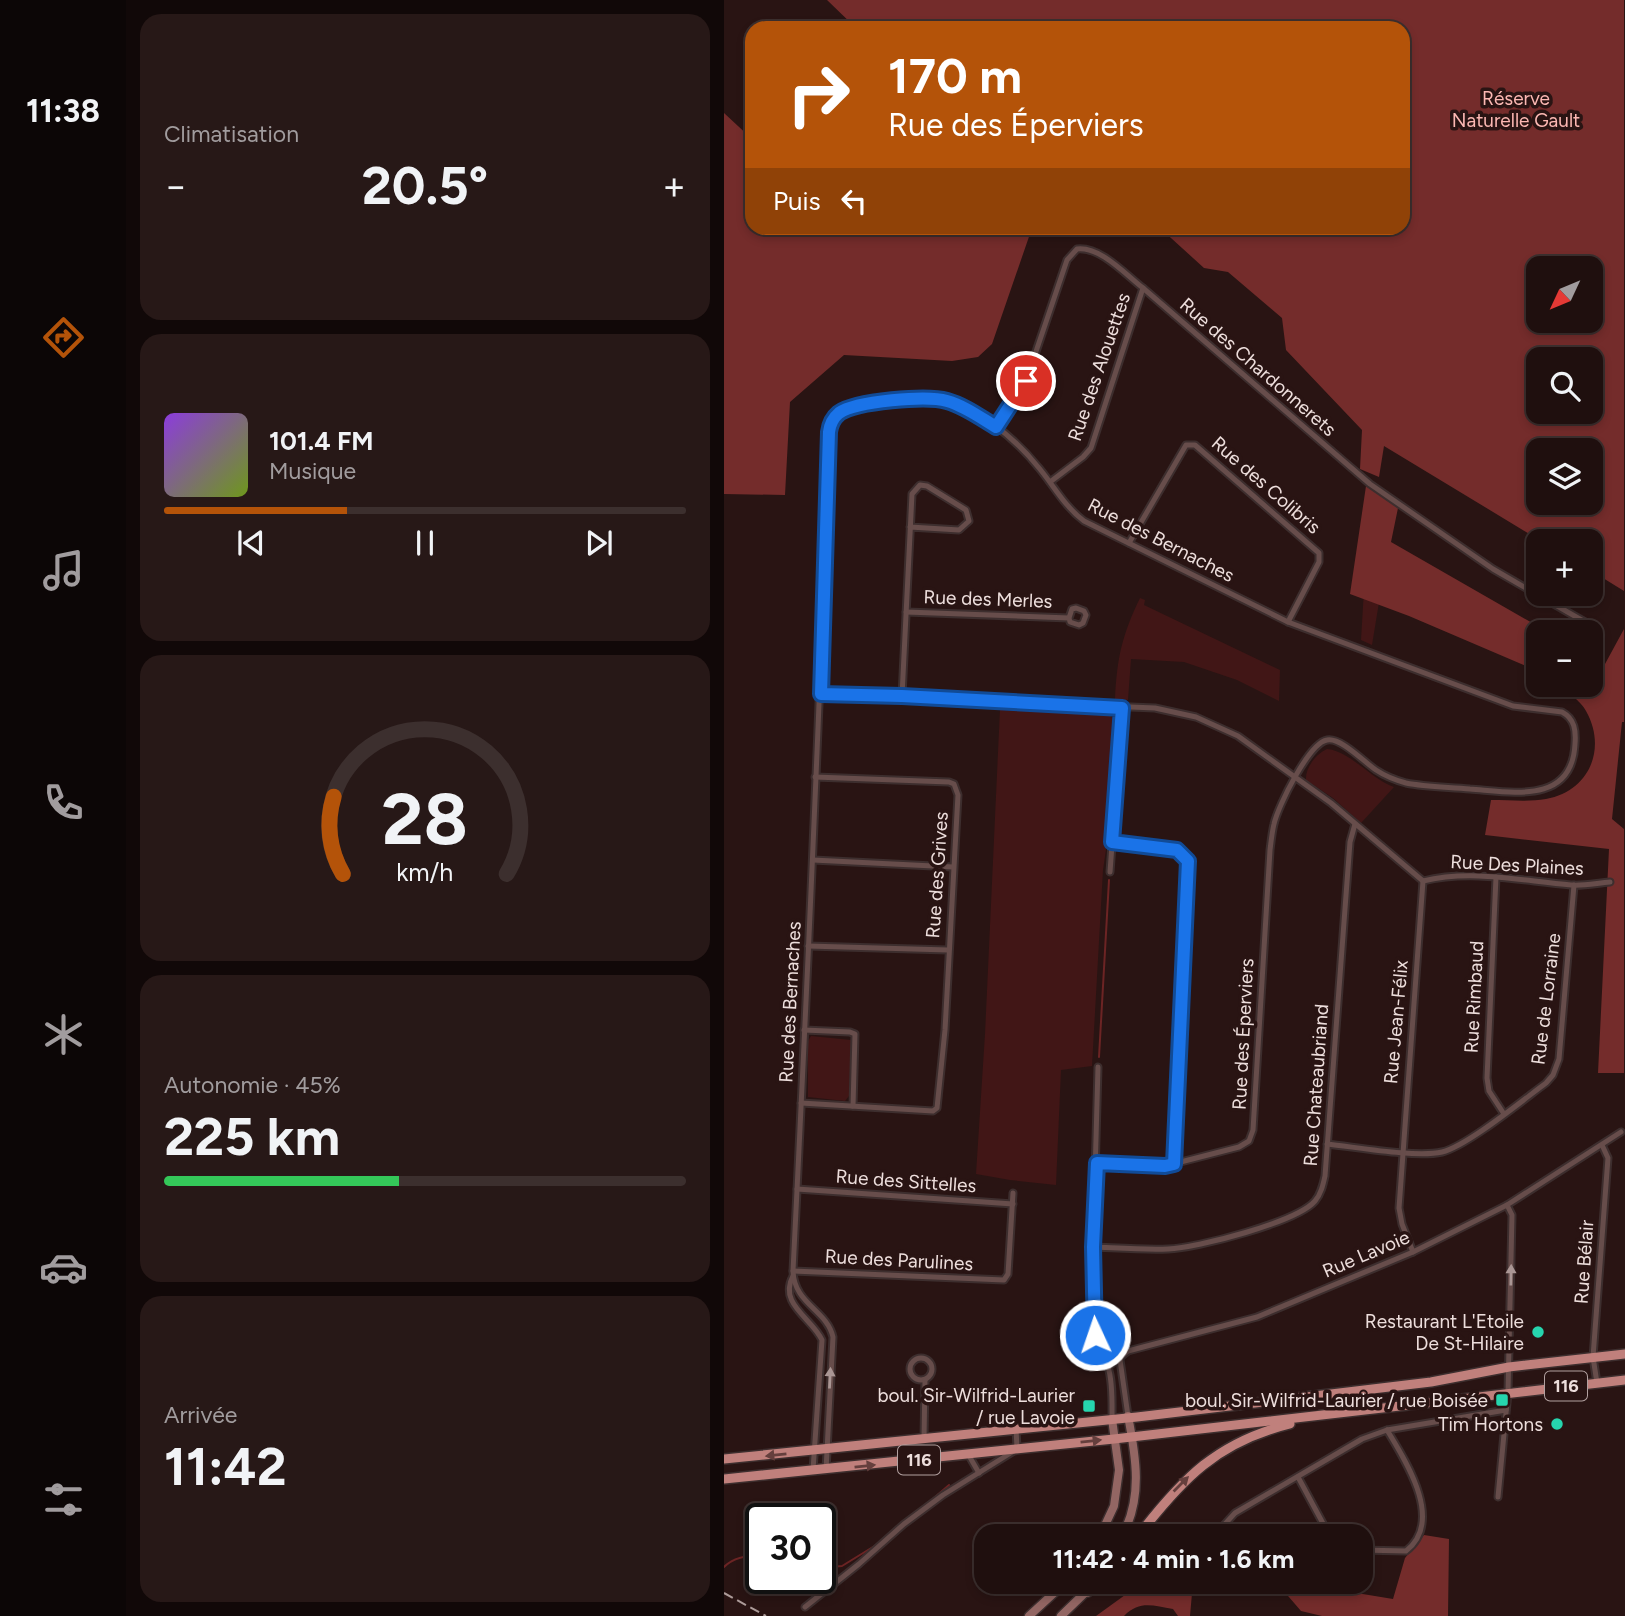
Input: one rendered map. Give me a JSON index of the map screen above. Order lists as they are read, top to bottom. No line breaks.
{"streets":{"main road":["116"],"street":["Rue des Alouettes","Rue des Chardonnerets","Rue des Colibris","Rue des Bernaches","Rue des Merles","Rue Des Plaines","Rue des Grives","Rue Rimbaud","Rue de Lorraine","Rue Jean-Félix","Rue des Éperviers","Rue Chateaubriand","Rue des Sittelles","Rue Lavoie","Rue des Parulines","Rue Bélair"]},"crossings":[["Rue des Alouettes","Rue des Chardonnerets"],["Rue des Alouettes","Rue des Bernaches"],["Rue des Chardonnerets","Rue des Bernaches"],["Rue des Colibris","Rue des Bernaches"],["Rue des Bernaches","Rue des Grives"],["Rue des Bernaches","Rue des Éperviers"],["Rue des Bernaches","Rue des Sittelles"],["Rue des Bernaches","Rue des Parulines"],["Rue des Bernaches","116"],["Rue Des Plaines","Rue Rimbaud"],["Rue Des Plaines","Rue de Lorraine"],["Rue Des Plaines","Rue Jean-Félix"],["Rue Rimbaud","Rue de Lorraine"],["Rue de Lorraine","Rue Jean-Félix"],["Rue de Lorraine","Rue Chateaubriand"],["Rue Jean-Félix","Rue Lavoie"],["Rue des Sittelles","Rue des Parulines"],["Rue Lavoie","Rue Bélair"],["Rue Bélair","116"]],"parks":["Réserve Naturelle Gault"],"places":{"other":["Restaurant L'Etoile De St-Hilaire","Tim Hortons"],"transit":["boul. Sir-Wilfrid-Laurier / rue Boisée","boul. Sir-Wilfrid-Laurier / rue Lavoie"]},"north":"bottom left","page":{"tabs":"11:38","tile":["Climatisation",["Autonomie · 45%","225 km"],["Arrivée","11:42"]],"turn":["170 m","Rue des Éperviers"],"heat":["−","20.5°","+"],"then":"Puis","map_buttons":["+","−"],"song":["101.4 FM","Musique"],"limit":"30","trip":"11:42 · 4 min · 1.6 km","gauge":["28","km/h"]}}
